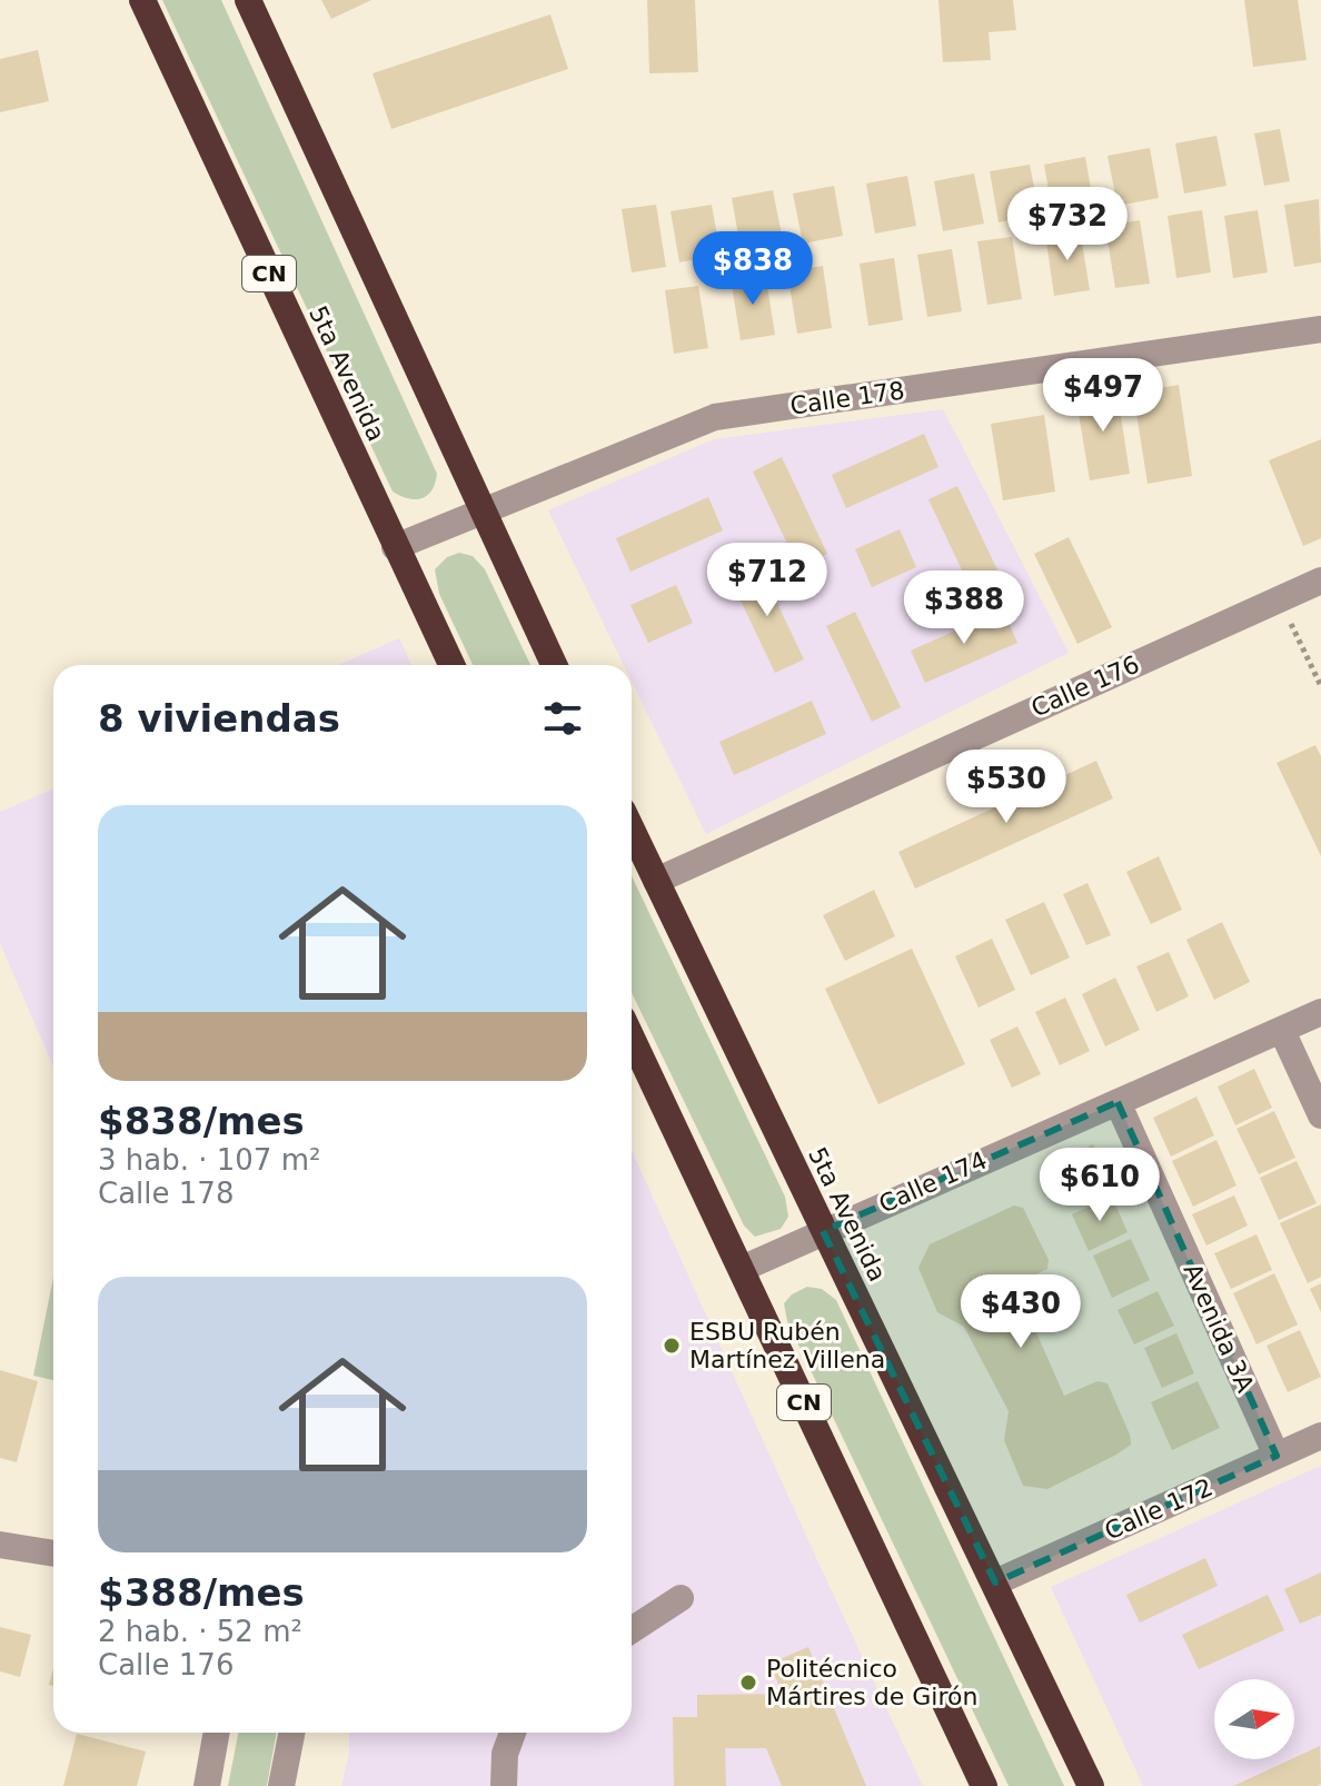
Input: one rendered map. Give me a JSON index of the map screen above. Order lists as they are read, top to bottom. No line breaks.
{"streets":{"highway":["CN","5ta Avenida"],"street":["Calle 178","Calle 176","Calle 174","Avenida 3A","Calle 172"]},"crossings":[["CN","Calle 174"],["5ta Avenida","Calle 178"],["5ta Avenida","Calle 176"],["5ta Avenida","Calle 174"],["5ta Avenida","Calle 172"],["Calle 174","Avenida 3A"],["Avenida 3A","Calle 172"]],"places":["ESBU Rubén Martínez Villena","Politécnico Mártires de Girón"],"north":"right","page":{"price":["$732","$838","$497","$712","$388","$530","$610","$430"],"heading":"8 viviendas","list":[{"name":"$838/mes","note":"3 hab. · 107 m² · Calle 178"},{"name":"$388/mes","note":"2 hab. · 52 m² · Calle 176"}]}}
